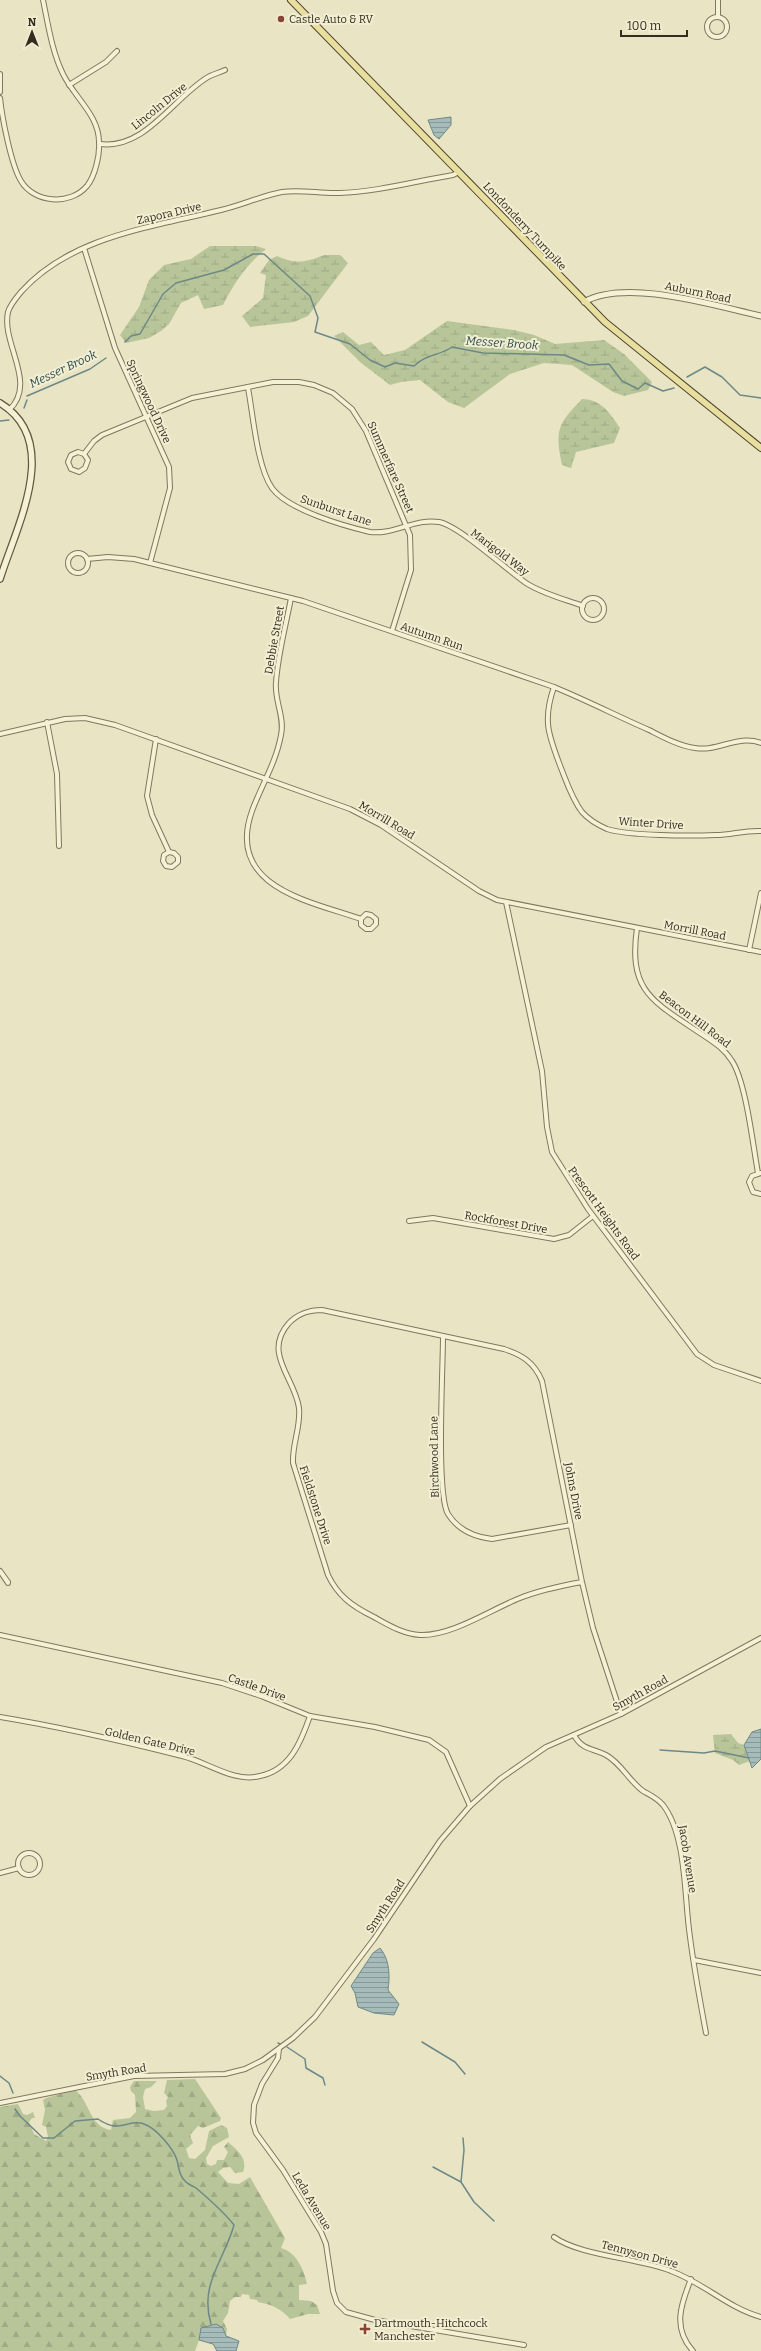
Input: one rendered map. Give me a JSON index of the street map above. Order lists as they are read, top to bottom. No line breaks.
{"streets":{"main road":["Londonderry Turnpike"],"street":["Lincoln Drive","Zapora Drive","Auburn Road","Springwood Drive","Summerfare Street","Sunburst Lane","Marigold Way","Autumn Run","Debbie Street","Morrill Road","Winter Drive","Beacon Hill Road","Prescott Heights Road","Rockforest Drive","Birchwood Lane","Johns Drive","Fieldstone Drive","Castle Drive","Smyth Road","Golden Gate Drive","Jacob Avenue","Leda Avenue","Tennyson Drive"]},"crossings":[["Zapora Drive","Londonderry Turnpike"],["Zapora Drive","Springwood Drive"],["Londonderry Turnpike","Auburn Road"],["Springwood Drive","Summerfare Street"],["Springwood Drive","Autumn Run"],["Summerfare Street","Sunburst Lane"],["Summerfare Street","Marigold Way"],["Summerfare Street","Autumn Run"],["Sunburst Lane","Marigold Way"],["Autumn Run","Debbie Street"],["Autumn Run","Winter Drive"],["Debbie Street","Morrill Road"],["Morrill Road","Beacon Hill Road"],["Morrill Road","Prescott Heights Road"],["Prescott Heights Road","Rockforest Drive"],["Birchwood Lane","Johns Drive"],["Birchwood Lane","Fieldstone Drive"],["Johns Drive","Fieldstone Drive"],["Johns Drive","Smyth Road"],["Castle Drive","Smyth Road"],["Castle Drive","Golden Gate Drive"],["Smyth Road","Jacob Avenue"],["Smyth Road","Leda Avenue"]],"water":["Messer Brook"],"places":{"other":["Castle Auto & RV"],"health":["Dartmouth-Hitchcock Manchester"]},"scale_bar":"100 m","north":"top"}
